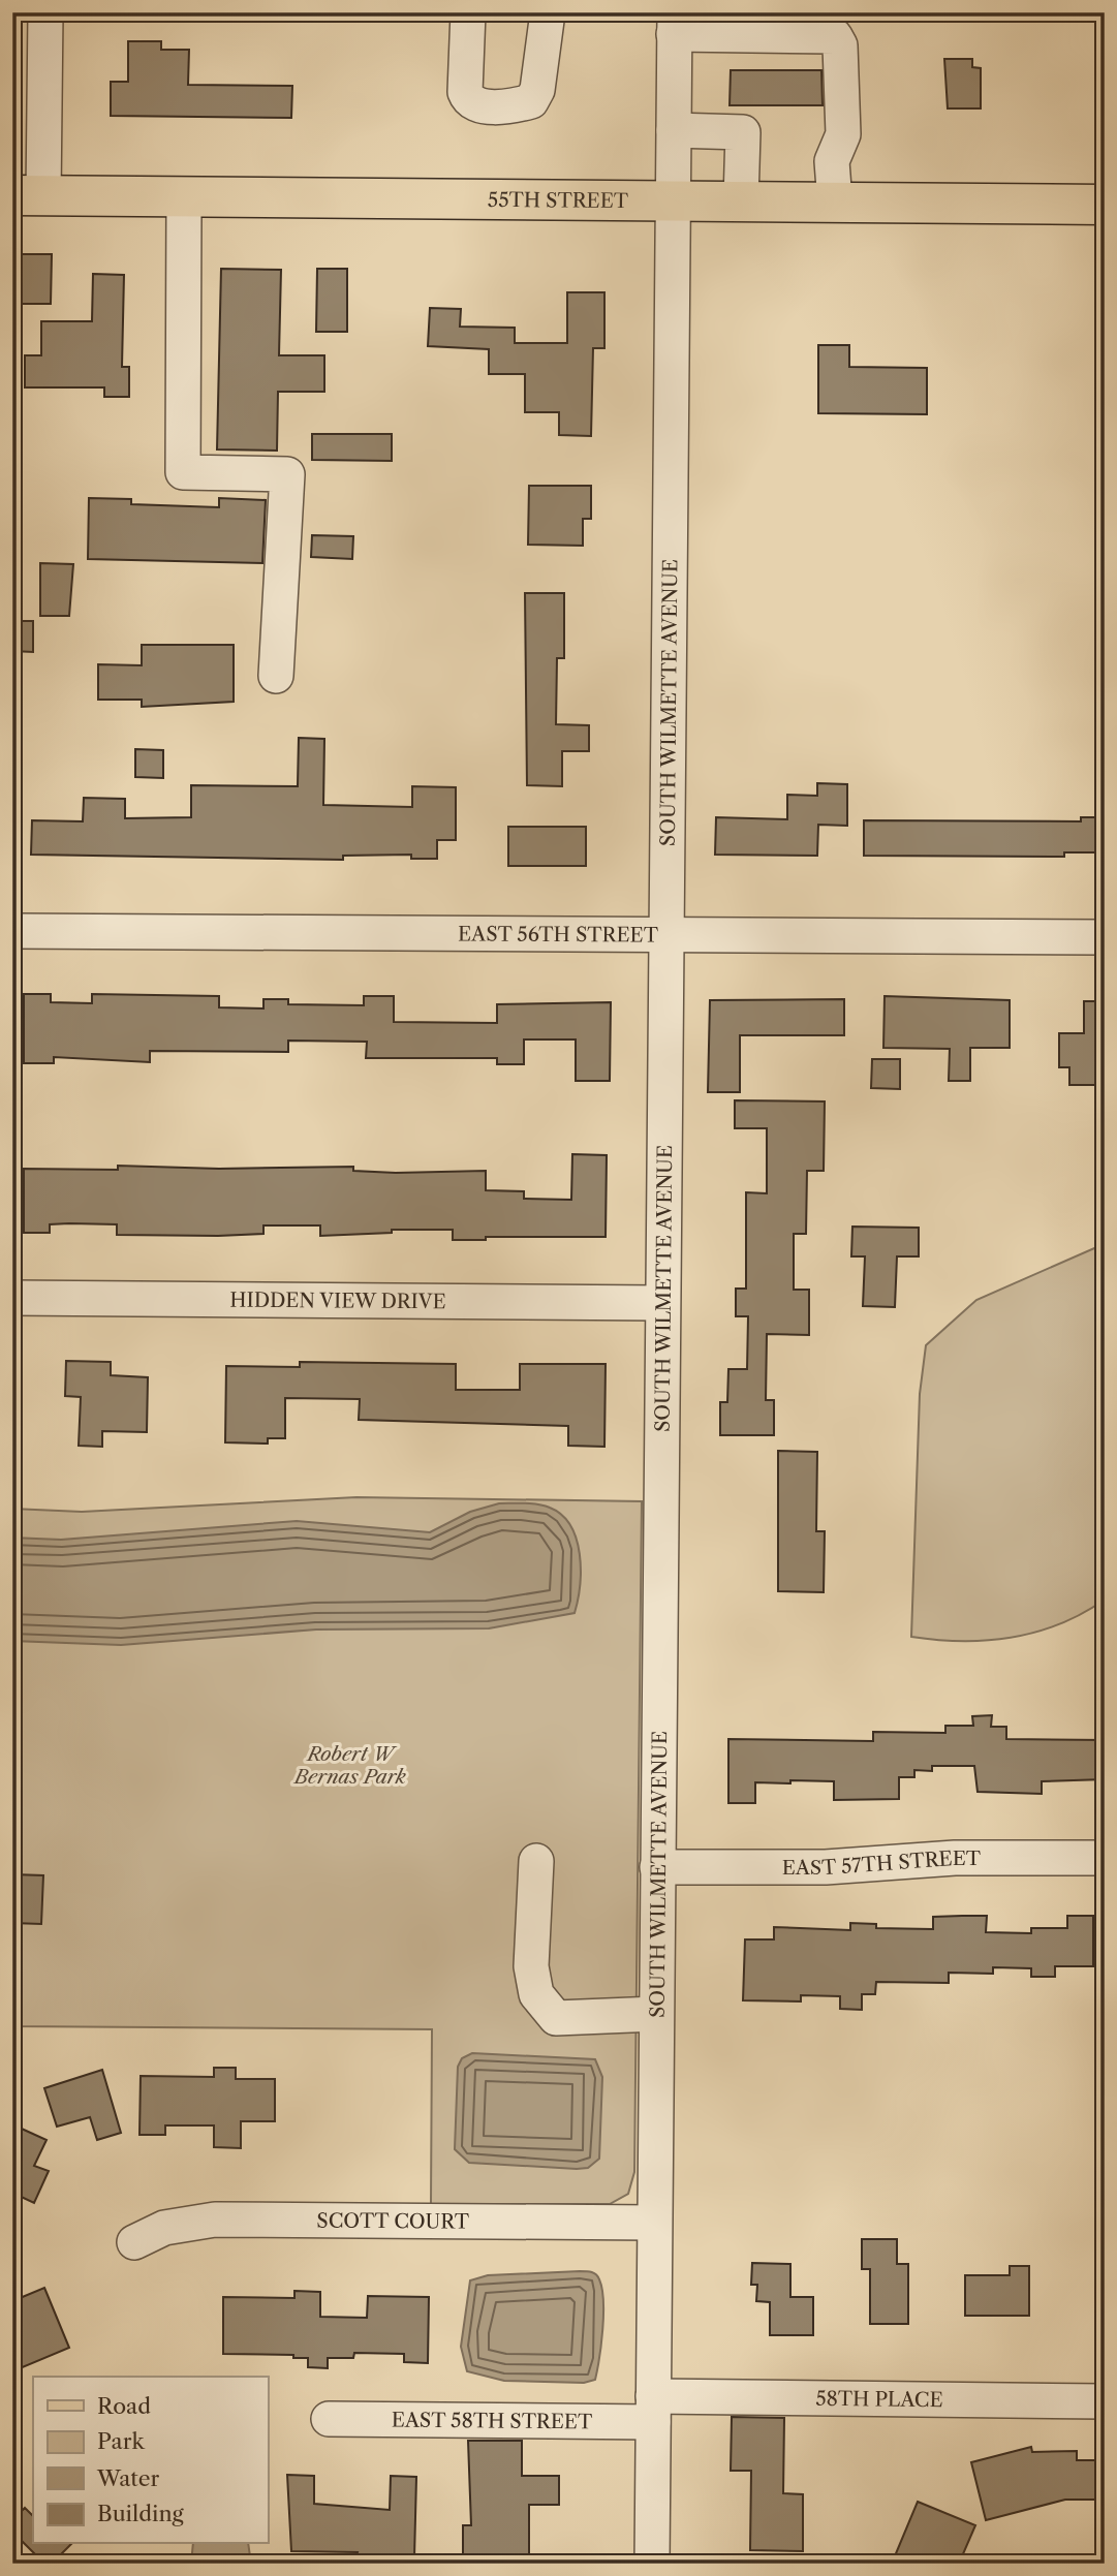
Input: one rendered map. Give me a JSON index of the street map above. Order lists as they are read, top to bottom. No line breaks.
{"streets":{"main road":["55TH STREET"],"street":["SOUTH WILMETTE AVENUE","EAST 56TH STREET","HIDDEN VIEW DRIVE","EAST 57TH STREET","SCOTT COURT","58TH PLACE","EAST 58TH STREET"]},"crossings":[["55TH STREET","SOUTH WILMETTE AVENUE"],["SOUTH WILMETTE AVENUE","EAST 56TH STREET"],["SOUTH WILMETTE AVENUE","HIDDEN VIEW DRIVE"],["SOUTH WILMETTE AVENUE","EAST 57TH STREET"],["SOUTH WILMETTE AVENUE","SCOTT COURT"],["SOUTH WILMETTE AVENUE","58TH PLACE"],["SOUTH WILMETTE AVENUE","EAST 58TH STREET"],["58TH PLACE","EAST 58TH STREET"]],"parks":["Robert W Bernas Park"],"legend":["Road","Park","Water","Building"]}
